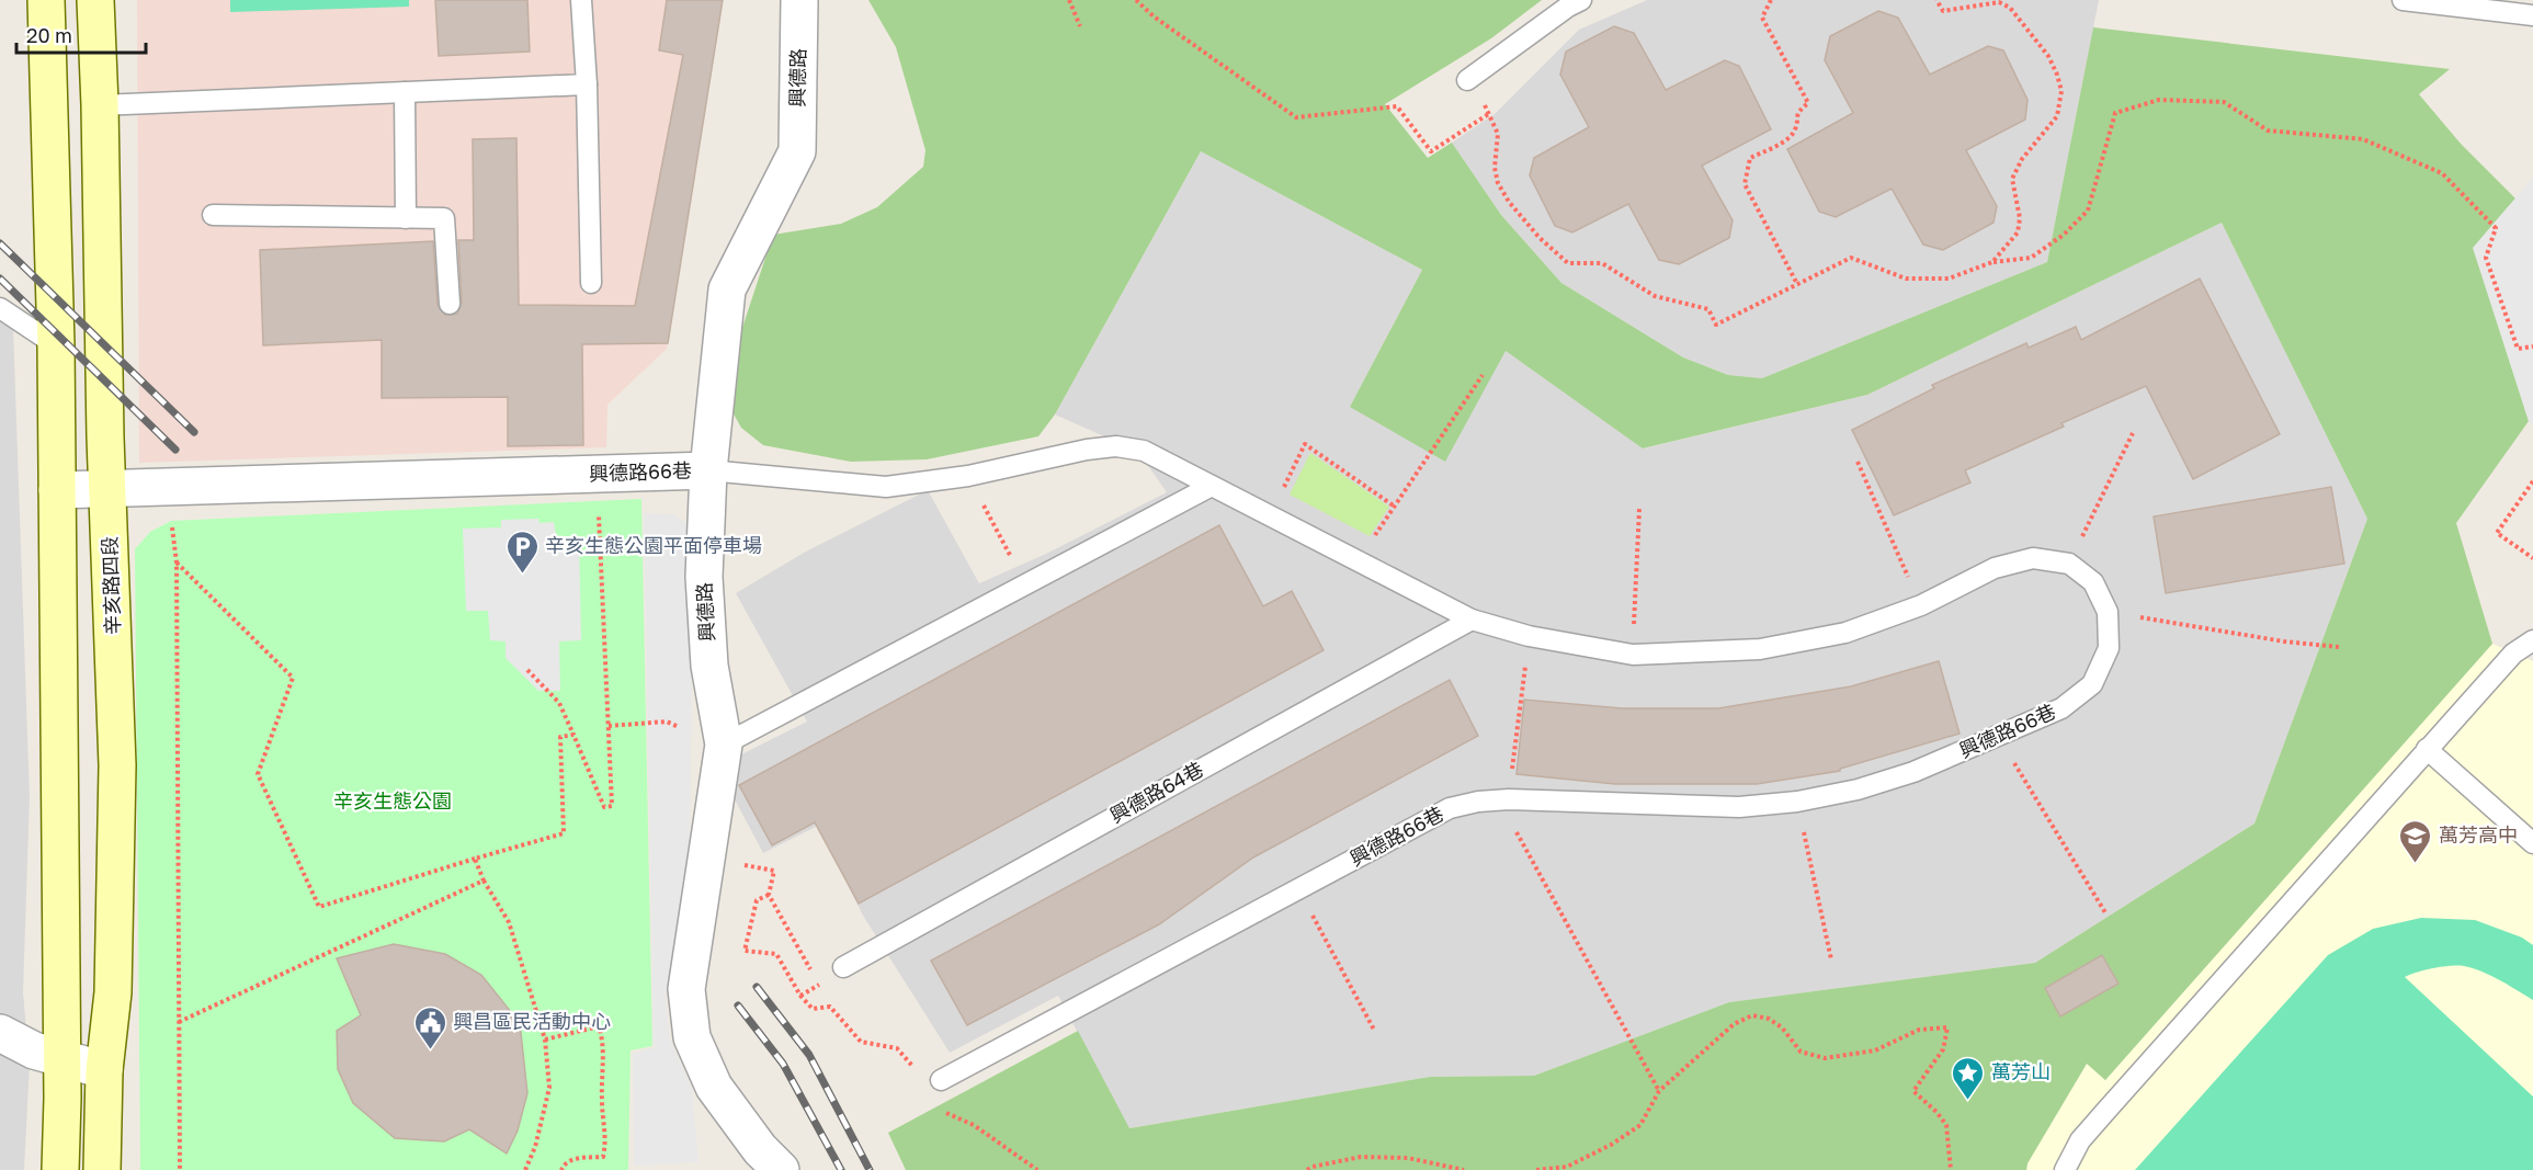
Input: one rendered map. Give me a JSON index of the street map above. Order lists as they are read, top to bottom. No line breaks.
{"streets":{"main road":["辛亥路四段"],"street":["興德路","興德路66巷"],"lane":["興德路64巷"]},"crossings":[["興德路","興德路66巷"],["興德路66巷","辛亥路四段"],["興德路66巷","興德路64巷"]],"parks":["辛亥生態公園"],"places":{"parking":["辛亥生態公園平面停車場"],"school or university":["萬芳高中"],"public building":["興昌區民活動中心"],"place":["萬芳山"]},"scale_bar":"20 m"}
